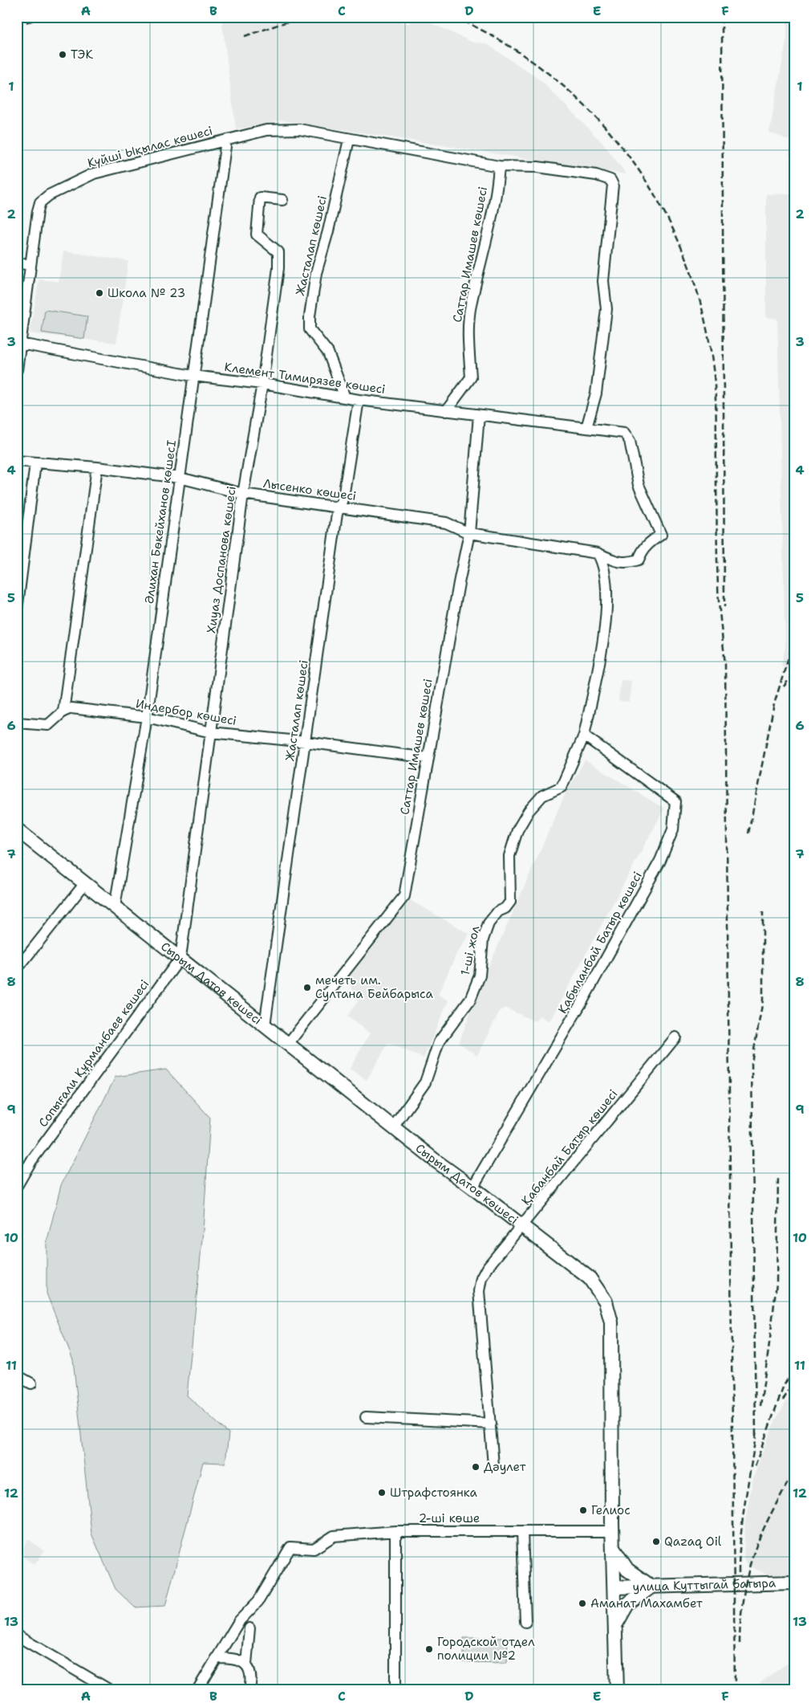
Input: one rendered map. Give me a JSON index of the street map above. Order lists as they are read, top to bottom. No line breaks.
{"streets":{"main road":["Сырым Датов көшесі","улица Куттыгай батыра"],"street":["Күйші Ықылас көшесі","Жасталап көшесі","Саттар Имашев көшесі","Клемент Тимирязев көшесі","Лысенко көшесі","Әлихан Бөкейханов көшесI","Хиуаз Доспанова көшесі","Индербор көшесі","Қабыланбай Батыр көшесі","1-ші жол","Сопығали Құрманбаев көшесі","Қабанбай Батыр көшесі","2-ші көше"]},"crossings":[["Күйші Ықылас көшесі","Жасталап көшесі"],["Күйші Ықылас көшесі","Саттар Имашев көшесі"],["Күйші Ықылас көшесі","Клемент Тимирязев көшесі"],["Күйші Ықылас көшесі","Әлихан Бөкейханов көшесI"],["Жасталап көшесі","Клемент Тимирязев көшесі"],["Жасталап көшесі","Лысенко көшесі"],["Жасталап көшесі","Индербор көшесі"],["Жасталап көшесі","Сырым Датов көшесі"],["Саттар Имашев көшесі","Клемент Тимирязев көшесі"],["Саттар Имашев көшесі","Лысенко көшесі"],["Саттар Имашев көшесі","Индербор көшесі"],["Саттар Имашев көшесі","Сырым Датов көшесі"],["Клемент Тимирязев көшесі","Әлихан Бөкейханов көшесI"],["Клемент Тимирязев көшесі","Хиуаз Доспанова көшесі"],["Лысенко көшесі","Әлихан Бөкейханов көшесI"],["Лысенко көшесі","Хиуаз Доспанова көшесі"],["Әлихан Бөкейханов көшесI","Индербор көшесі"],["Әлихан Бөкейханов көшесI","Сырым Датов көшесі"],["Хиуаз Доспанова көшесі","Индербор көшесі"],["Хиуаз Доспанова көшесі","Сырым Датов көшесі"],["Хиуаз Доспанова көшесі","Сопығали Құрманбаев көшесі"],["Қабыланбай Батыр көшесі","1-ші жол"],["Қабыланбай Батыр көшесі","Сырым Датов көшесі"],["1-ші жол","Сырым Датов көшесі"],["Сырым Датов көшесі","Сопығали Құрманбаев көшесі"],["Сырым Датов көшесі","Қабанбай Батыр көшесі"],["Сырым Датов көшесі","2-ші көше"],["Сырым Датов көшесі","улица Куттыгай батыра"]],"places":["ТЭК","Школа № 23","мечеть им. Султана Бейбарыса","Дәулет","Штрафстоянка","Гелиос","Qazaq Oil","Аманат Махамбет","Городской отдел полиции №2"],"grid":{"columns":["A","B","C","D","E","F"],"rows":["1","2","3","4","5","6","7","8","9","10","11","12","13"]}}
